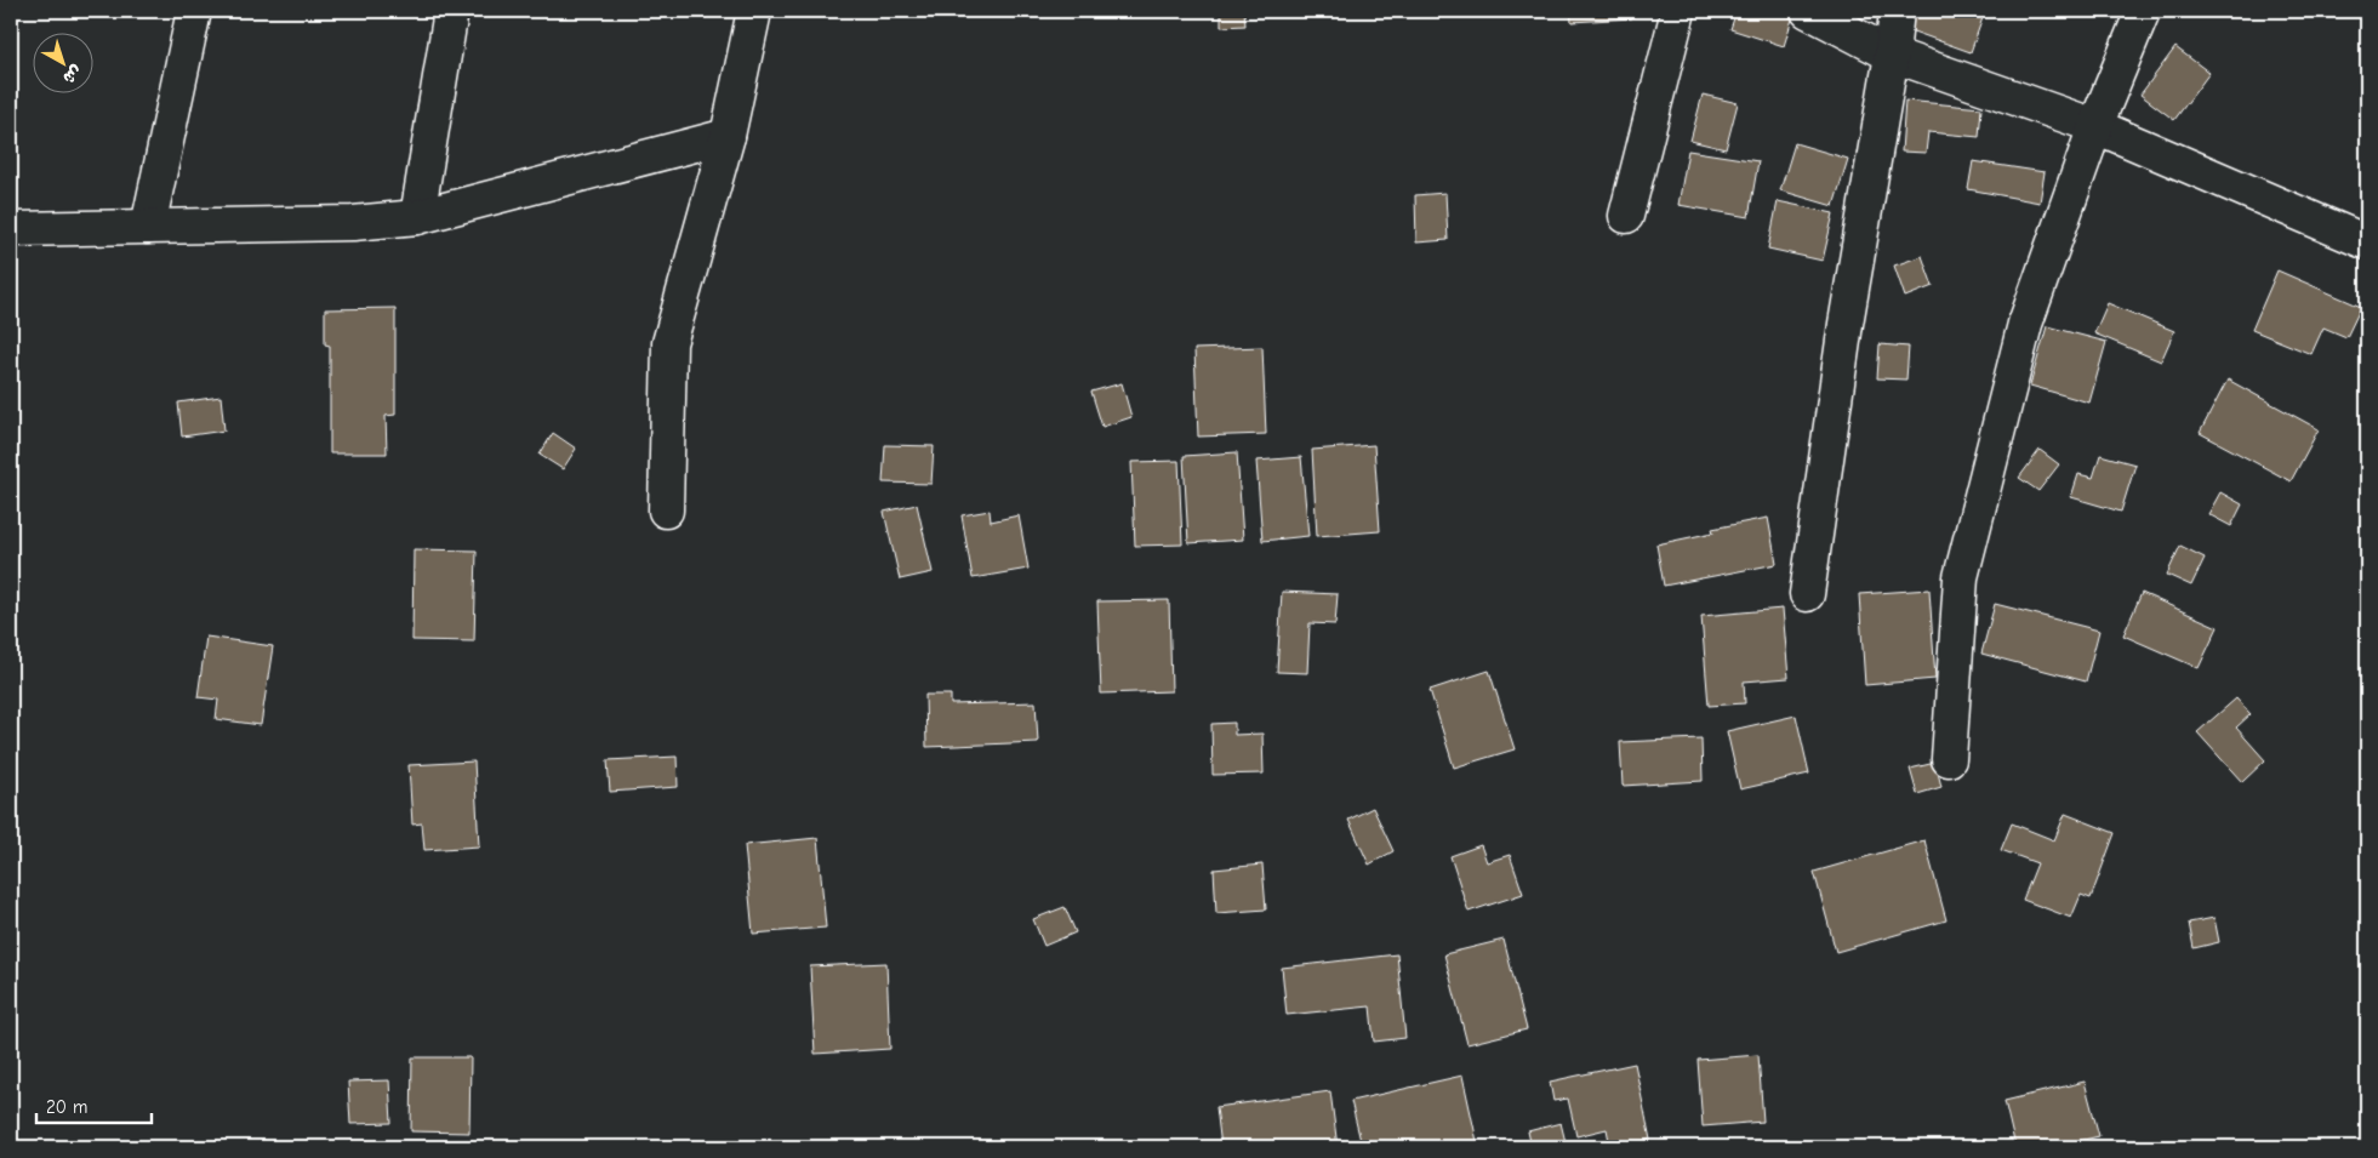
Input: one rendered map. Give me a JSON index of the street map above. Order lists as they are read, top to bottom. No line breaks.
{"scale_bar":"20 m","north":"bottom right"}
